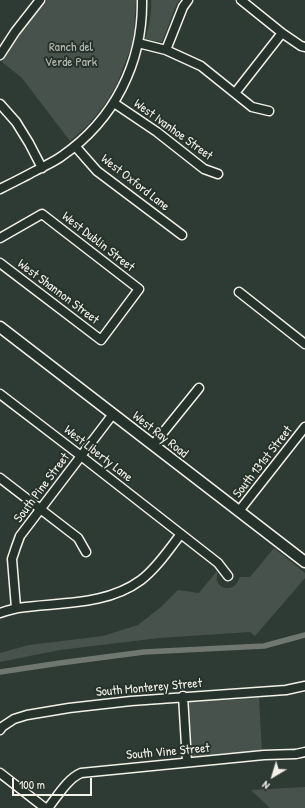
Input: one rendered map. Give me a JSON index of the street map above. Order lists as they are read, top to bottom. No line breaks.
{"streets":{"main road":["West Ray Road"],"street":["West Ivanhoe Street","West Oxford Lane","West Dublin Street","West Shannon Street","West Liberty Lane","South 131st Street","South Pine Street","South Monterey Street","South Vine Street"]},"crossings":[["West Dublin Street","West Shannon Street"],["West Ray Road","South 131st Street"],["West Ray Road","South Pine Street"],["West Liberty Lane","South Pine Street"]],"parks":["Ranch del Verde Park"],"scale_bar":"100 m","north":"bottom left"}
